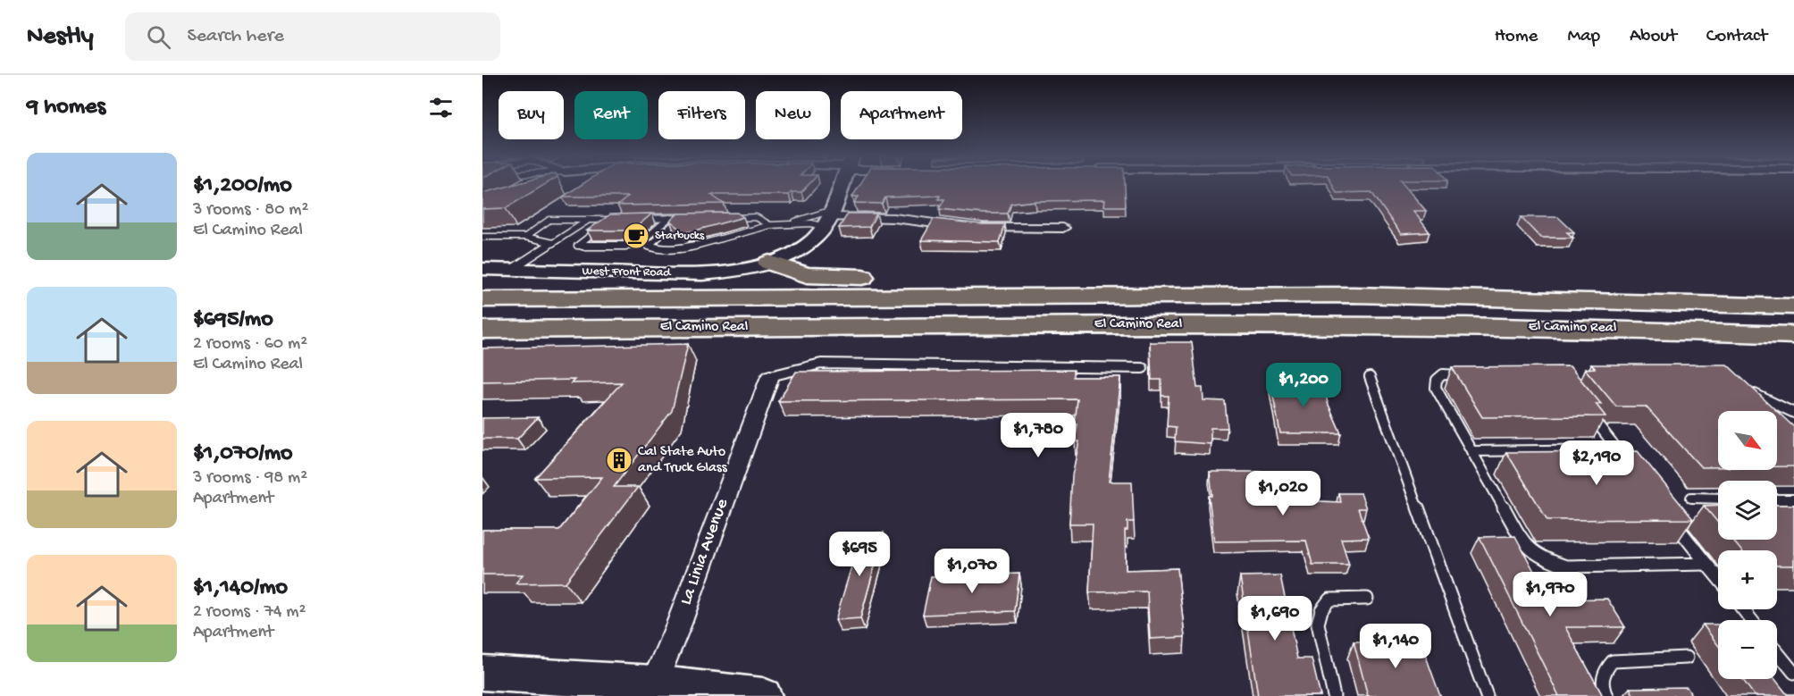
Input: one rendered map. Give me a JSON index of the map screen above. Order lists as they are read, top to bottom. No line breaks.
{"streets":{"highway":["El Camino Real"],"street":["West Front Road","La Linia Avenue"]},"places":{"cafe":["Starbucks"],"building":["Cal State Auto and Truck Glass"]},"north":"bottom right","page":{"header":"Nestly","search":"Search here","nav":["Home","Map","About","Contact"],"heading":"9 homes","chip":["Buy","Rent","Filters","New","Apartment"],"list":[{"name":"$1,200/mo","note":"3 rooms · 80 m² · El Camino Real"},{"name":"$695/mo","note":"2 rooms · 60 m² · El Camino Real"},{"name":"$1,070/mo","note":"3 rooms · 98 m² · Apartment"},{"name":"$1,140/mo","note":"2 rooms · 74 m² · Apartment"}],"price":["$1,200","$1,780","$2,190","$1,020","$695","$1,070","$1,970","$1,690","$1,140"],"map_buttons":["+","−"]}}
